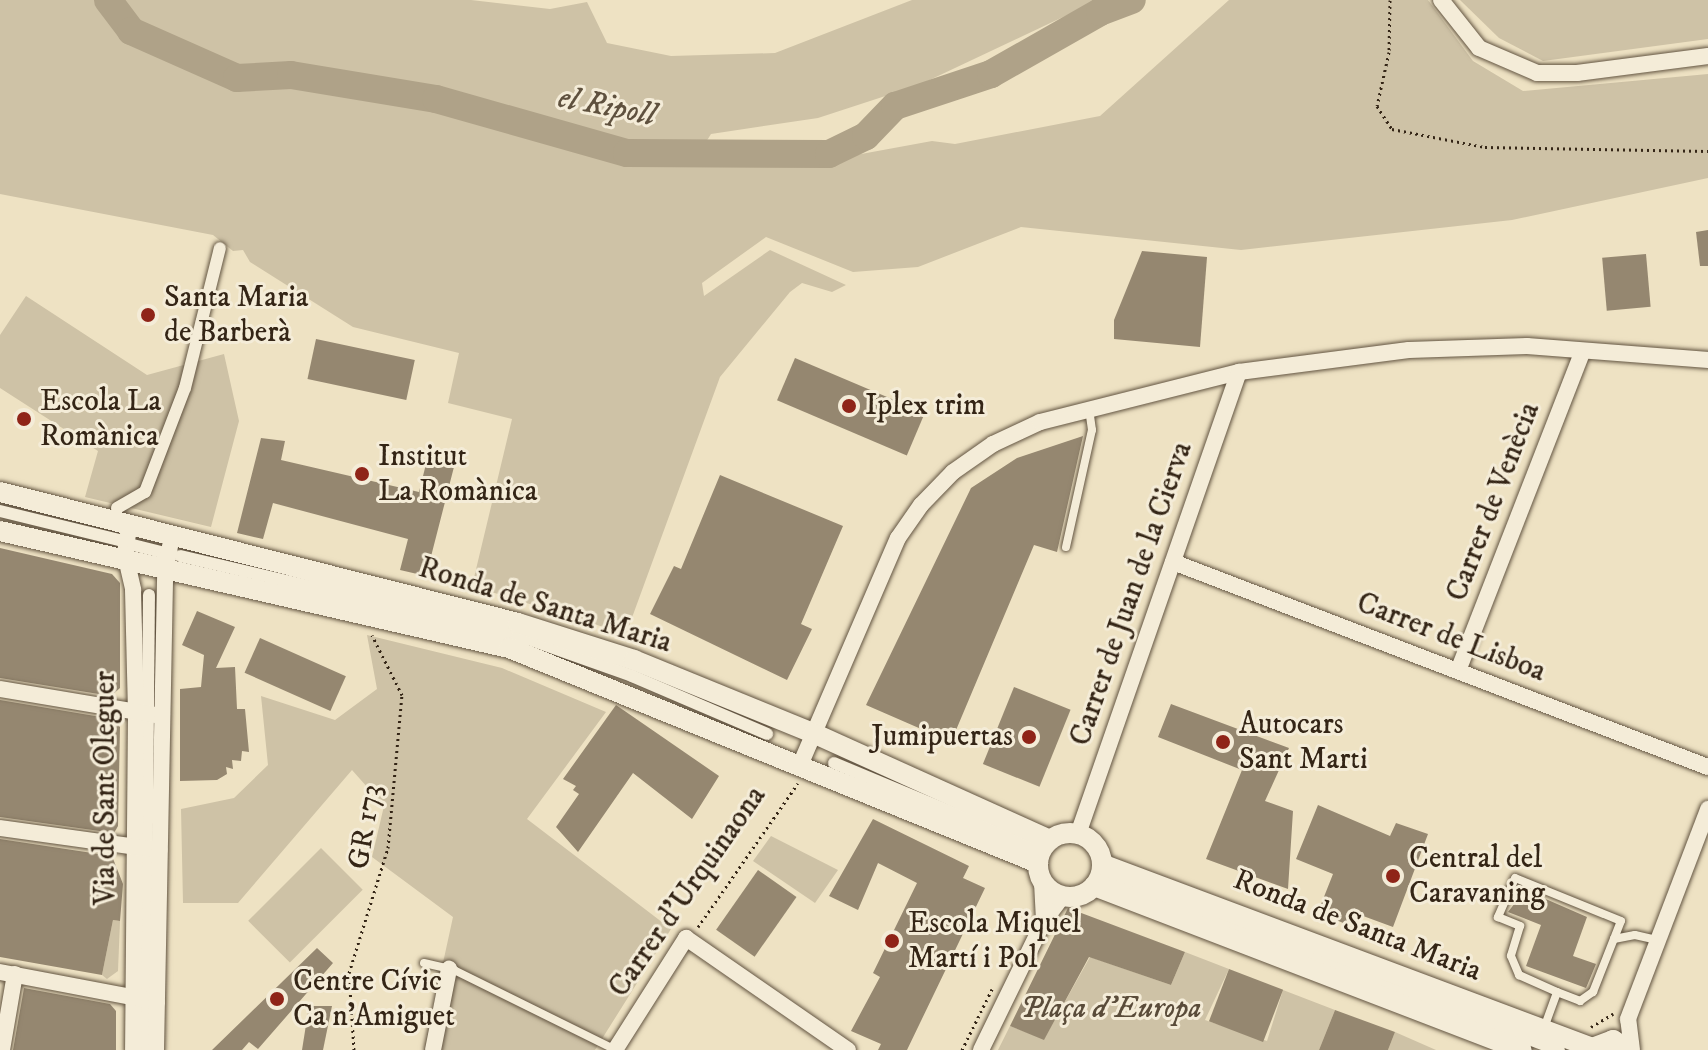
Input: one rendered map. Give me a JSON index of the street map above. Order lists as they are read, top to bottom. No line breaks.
{"streets":{"street":["Carrer de Venècia","Carrer de Juan de la Cierva","Ronda de Santa Maria","Carrer de Lisboa","Via de Sant Oleguer","Carrer d'Urquinaona"],"path":["GR 173"]},"crossings":[["Carrer de Venècia","Carrer de Lisboa"],["Carrer de Juan de la Cierva","Ronda de Santa Maria"],["Carrer de Juan de la Cierva","Carrer de Lisboa"],["Ronda de Santa Maria","Via de Sant Oleguer"],["Ronda de Santa Maria","GR 173"],["Ronda de Santa Maria","Carrer d'Urquinaona"]],"water":["el Ripoll"],"parks":["Plaça d'Europa"],"places":["Santa Maria de Barberà","Iplex trim","Escola La Romànica","Institut La Romànica","Jumipuertas","Autocars Sant Marti","Central del Caravaning","Escola Miquel Martí i Pol","Centre Cívic Ca n'Amiguet"]}
